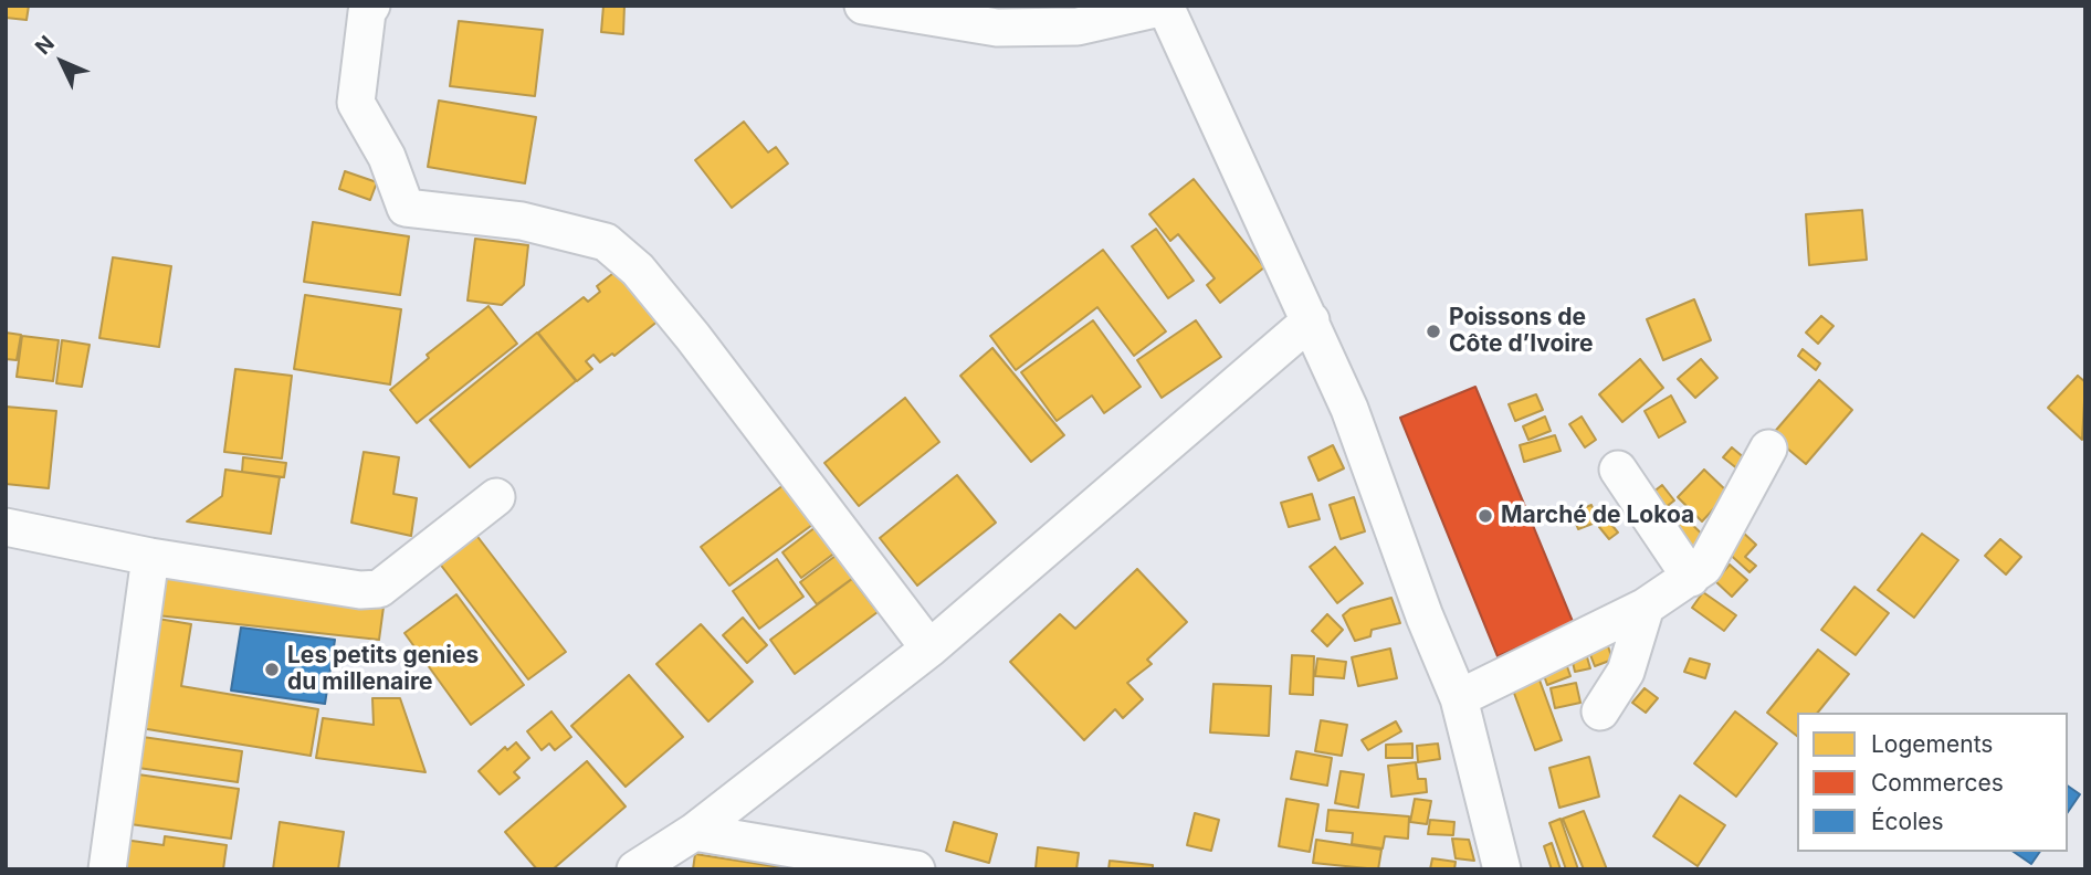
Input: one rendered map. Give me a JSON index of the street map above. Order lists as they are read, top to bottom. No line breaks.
{"places":["Poissons de Côte d’Ivoire","Marché de Lokoa","Les petits genies du millenaire"],"legend":["Logements","Commerces","Écoles"],"north":"top left"}
